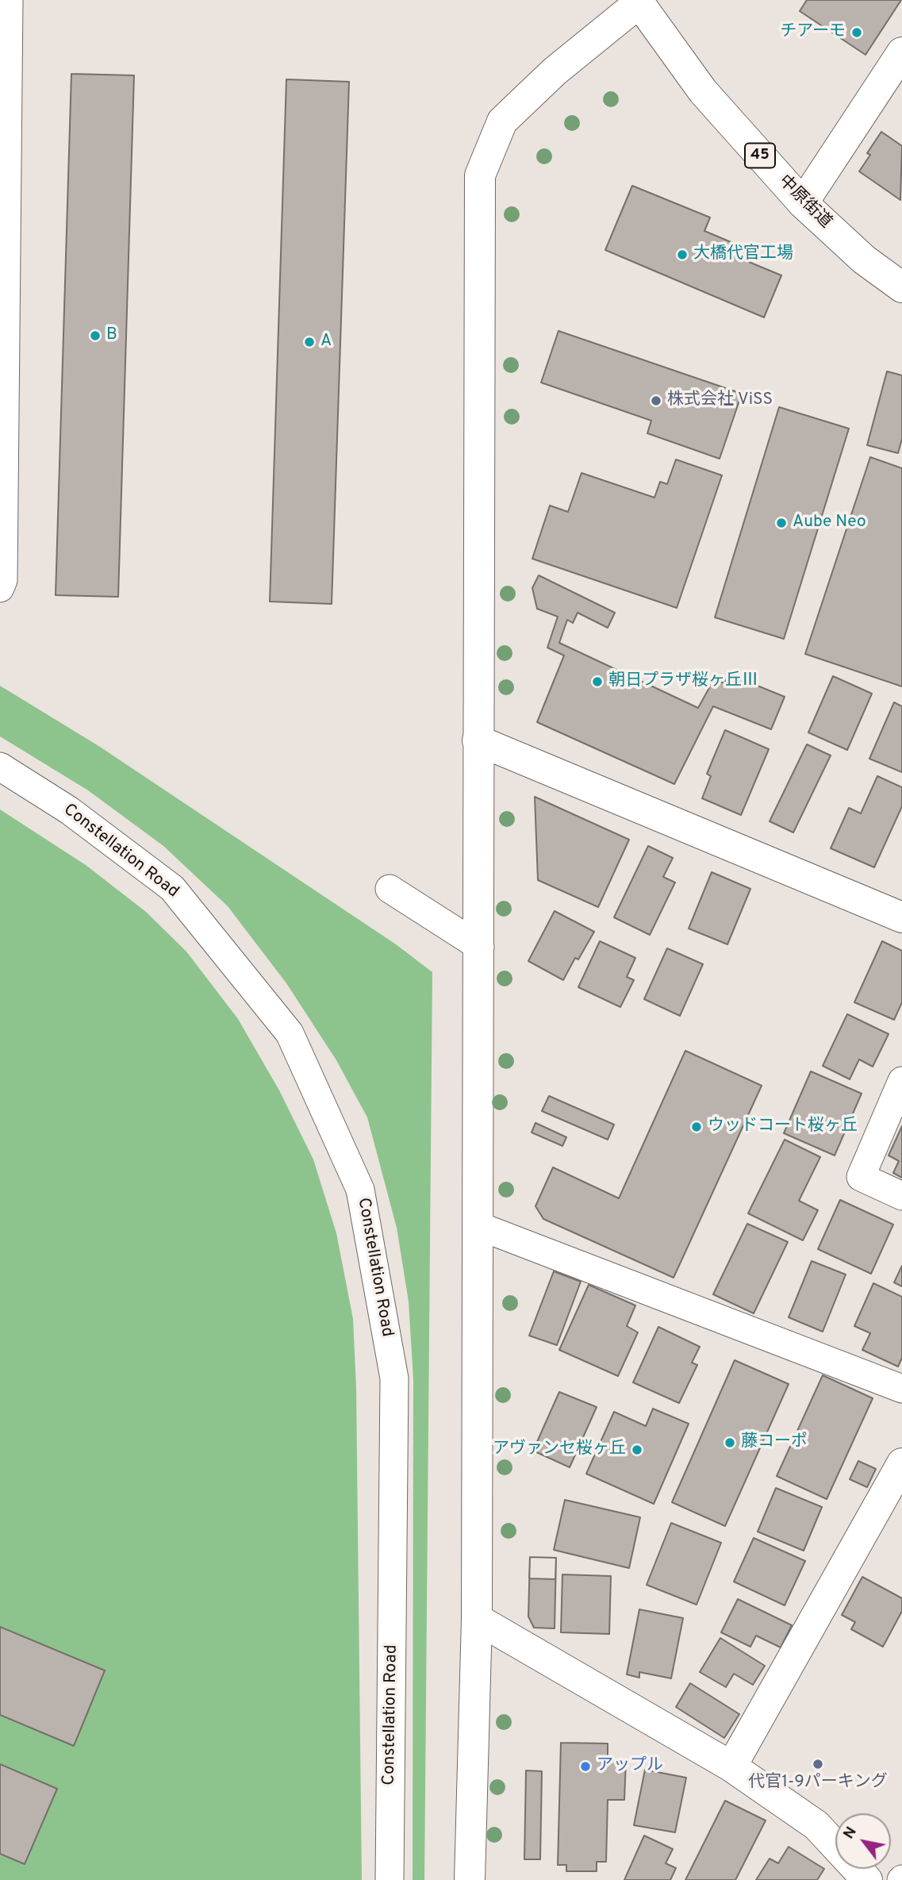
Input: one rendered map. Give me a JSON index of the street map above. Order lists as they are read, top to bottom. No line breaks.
{"streets":{"street":["45","中原街道"],"lane":["Constellation Road"]},"places":["チアーモ","大橋代官工場","B","A","株式会社 ViSS","Aube Neo","朝日プラザ桜ヶ丘Ⅲ","ウッドコート桜ヶ丘","藤コーポ","アヴァンセ桜ヶ丘","代官1-9パーキング","アップル"],"north":"top left"}
